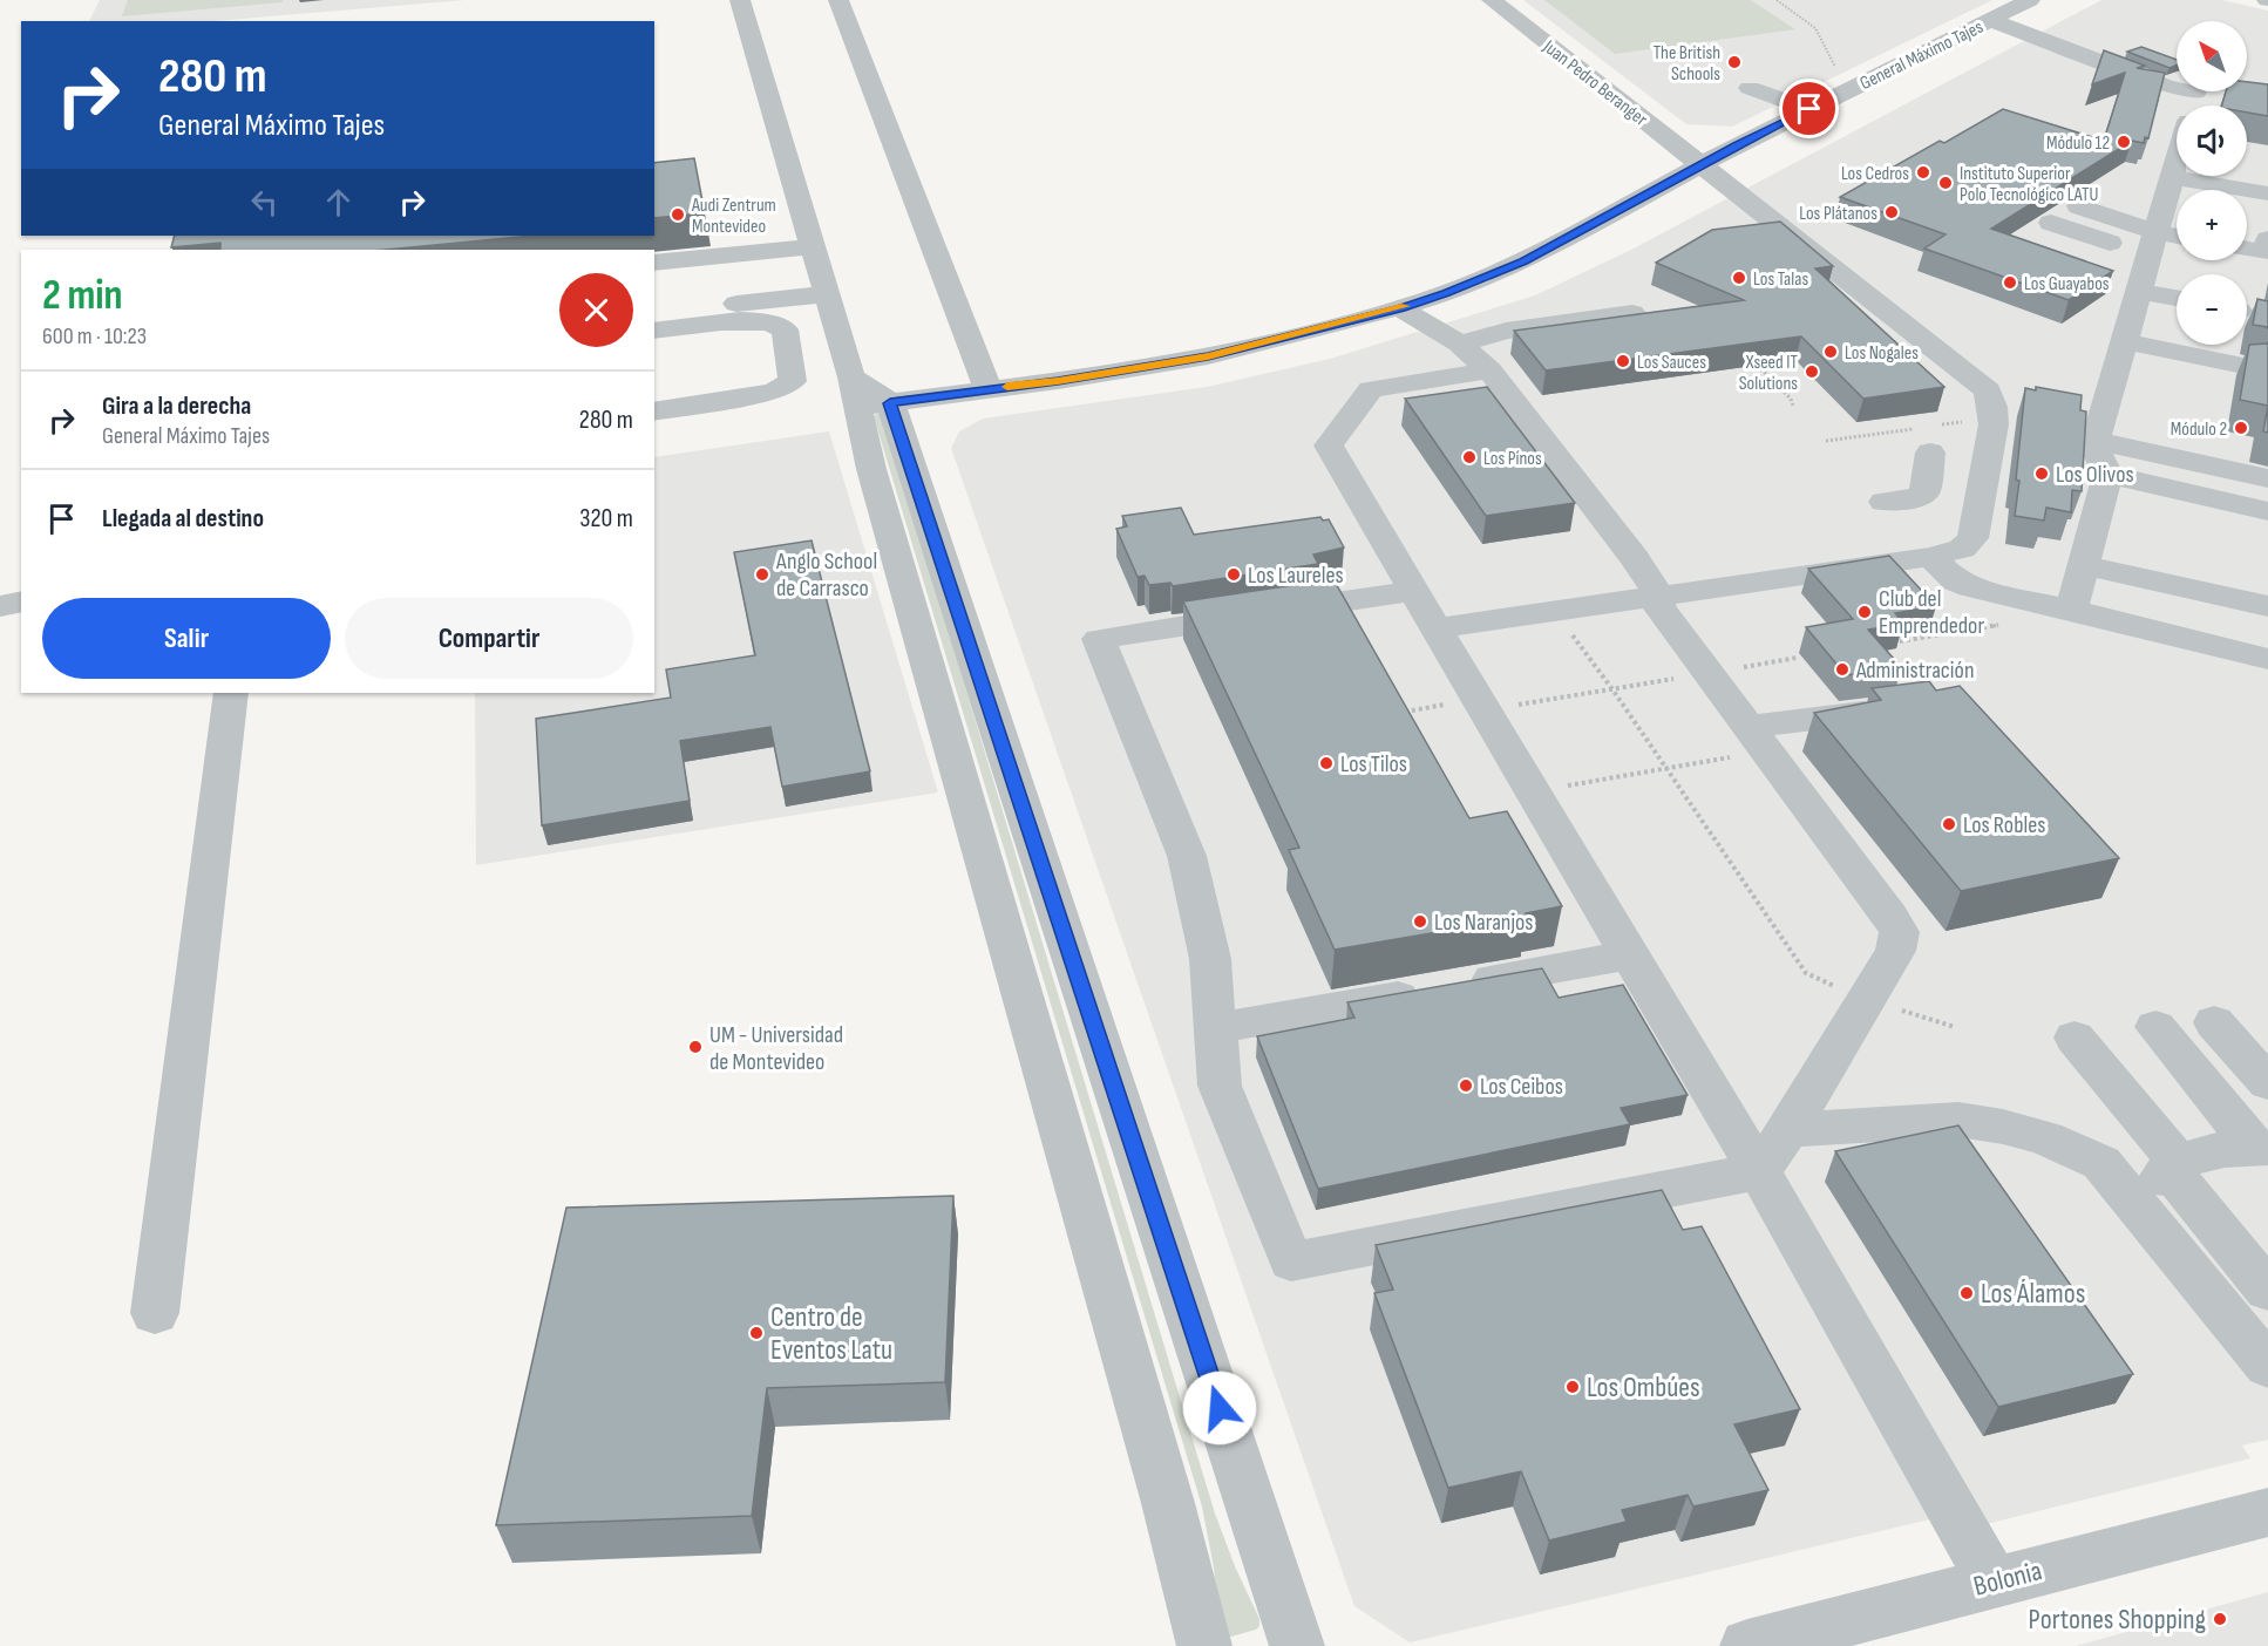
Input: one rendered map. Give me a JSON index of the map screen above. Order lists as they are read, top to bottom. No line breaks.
{"streets":{"street":["General Máximo Tajes","Juan Pedro Beranger","Bolonia"]},"crossings":[["General Máximo Tajes","Juan Pedro Beranger"]],"places":["The British Schools","Módulo 12","Los Cedros","Instituto Superior Polo Tecnológico LATU","Los Plátanos","Audi Zentrum Montevideo","Los Talas","Los Guayabos","Los Nogales","Los Sauces","Xseed IT Solutions","Módulo 2","Los Pinos","Los Olivos","Anglo School de Carrasco","Los Laureles","Club del Emprendedor","Administración","Los Tilos","Los Robles","Los Naranjos","UM - Universidad de Montevideo","Los Ceibos","Los Álamos","Centro de Eventos Latu","Los Ombúes","Portones Shopping"],"north":"top left","page":{"map_buttons":["+","−"],"turn":["280 m","General Máximo Tajes"],"heading":["2 min","600 m · 10:23"],"list":[{"name":"Gira a la derecha","note":"General Máximo Tajes","value":"280 m"},{"name":"Llegada al destino","value":"320 m"}],"buttons":["Salir","Compartir"]}}
